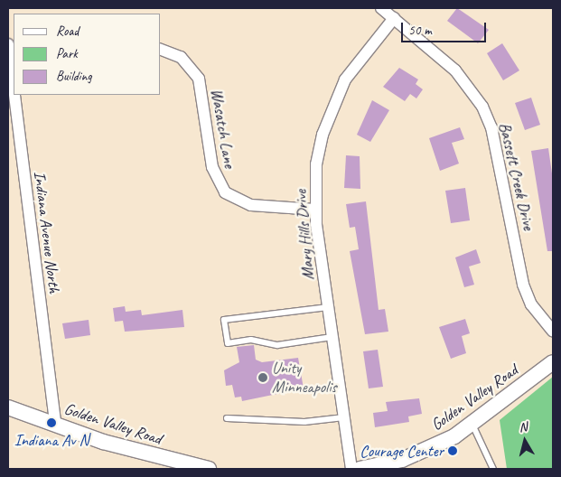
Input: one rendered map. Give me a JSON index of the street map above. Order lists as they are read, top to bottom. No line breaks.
{"streets":{"street":["Wasatch Lane","Bassett Creek Drive","Indiana Avenue North","Mary Hills Drive","Golden Valley Road"]},"crossings":[["Wasatch Lane","Mary Hills Drive"],["Bassett Creek Drive","Mary Hills Drive"],["Indiana Avenue North","Golden Valley Road"]],"places":["Unity Minneapolis","Indiana Av N","Courage Center"],"legend":["Road","Park","Building"],"scale_bar":"50 m","north":"top"}
